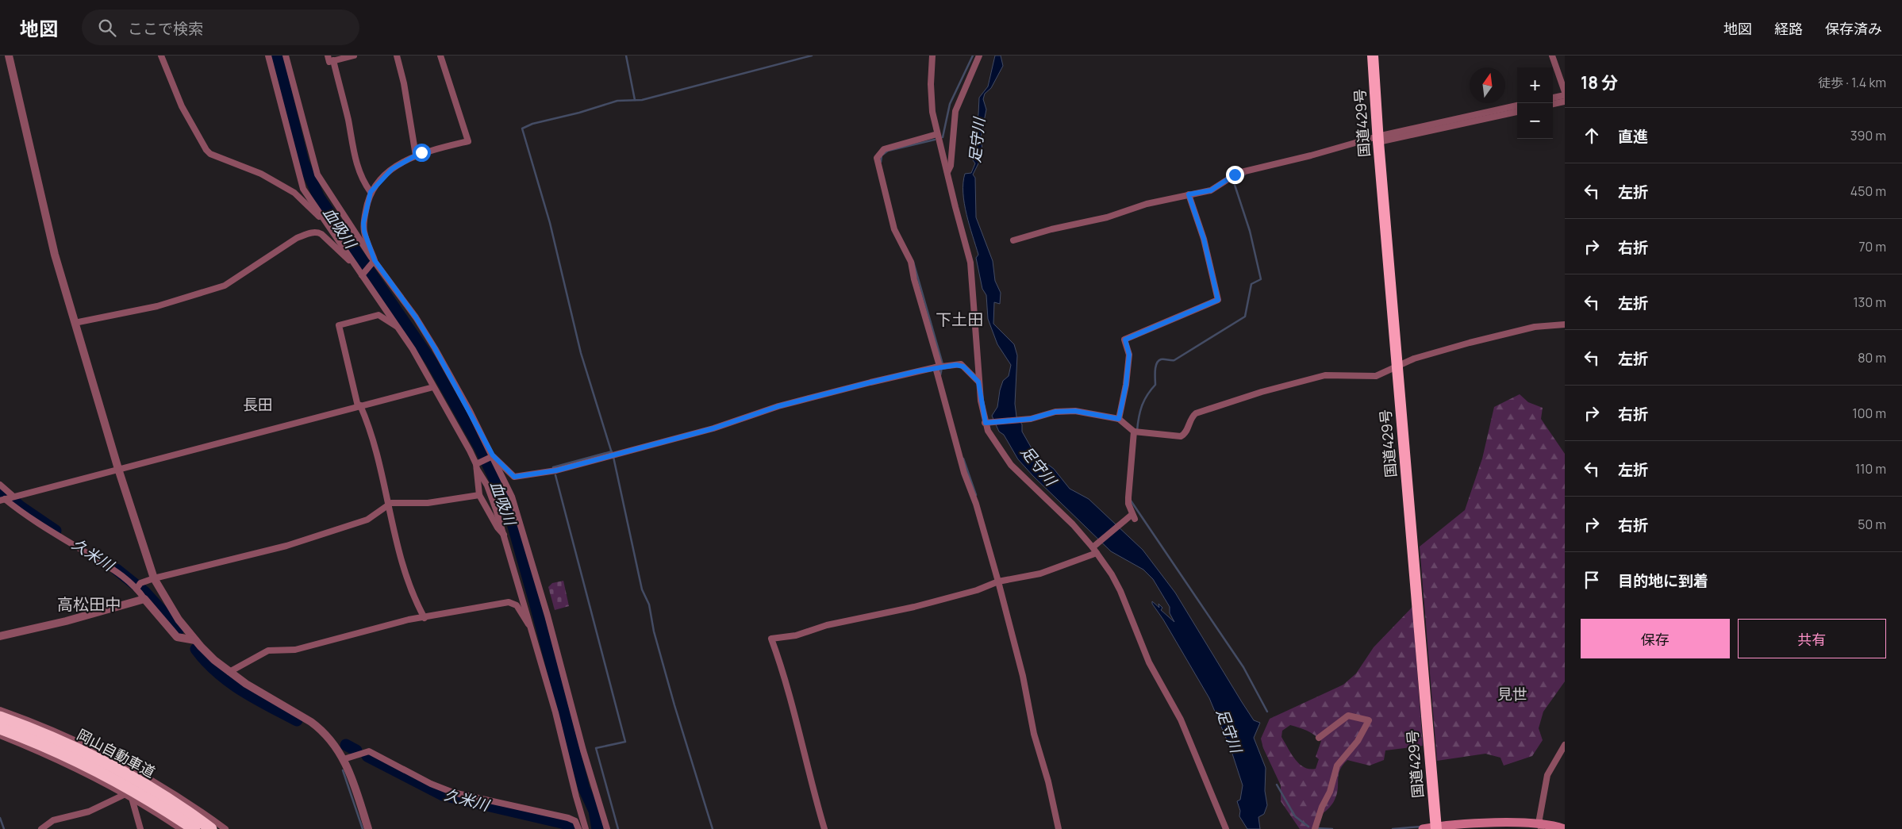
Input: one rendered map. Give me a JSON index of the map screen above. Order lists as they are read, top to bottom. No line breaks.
{"streets":{"highway":["国道429号","岡山自動車道"]},"districts":["下土田","長田","高松田中","見世"],"water":["足守川","血吸川","久米川"],"north":"top","page":{"header":"地図","search":"ここで検索","nav":["地図","経路","保存済み"],"heading":["18 分","徒歩 · 1.4 km"],"map_buttons":["+","−"],"list":[["直進","390 m"],["左折","450 m"],["右折","70 m"],["左折","130 m"],["左折","80 m"],["右折","100 m"],["左折","110 m"],["右折","50 m"],"目的地に到着"],"buttons":["保存","共有"]}}
